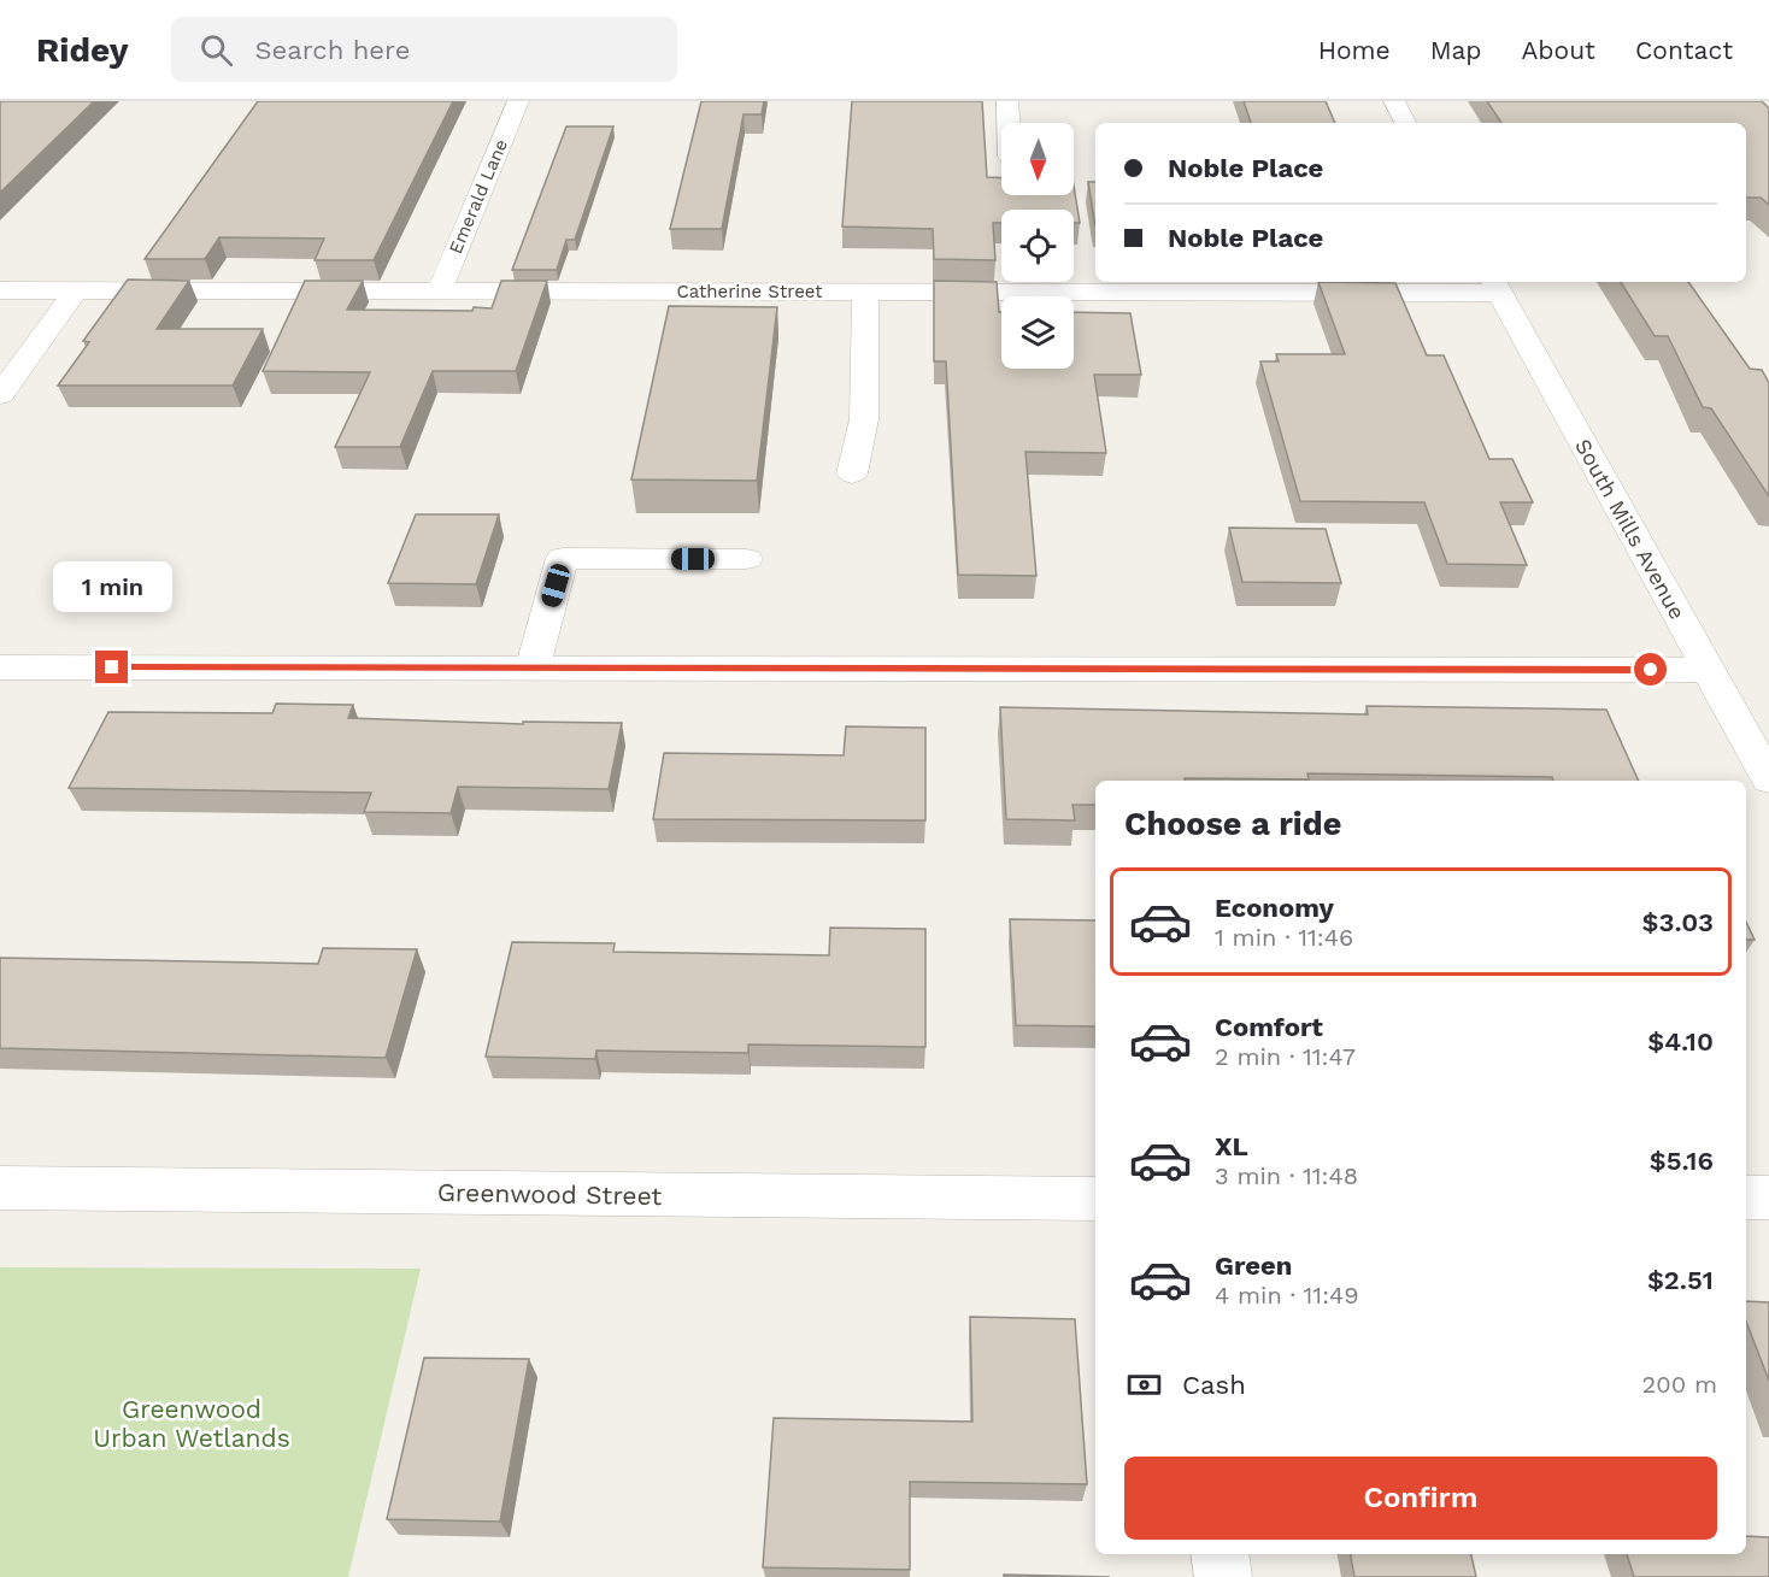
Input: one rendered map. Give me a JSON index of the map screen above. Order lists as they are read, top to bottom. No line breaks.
{"streets":{"street":["Emerald Lane","Catherine Street","South Mills Avenue","Greenwood Street"]},"crossings":[["Emerald Lane","Catherine Street"],["Catherine Street","South Mills Avenue"]],"parks":["Greenwood Urban Wetlands"],"north":"bottom","page":{"header":"Ridey","search":"Search here","nav":["Home","Map","About","Contact"],"banner":["Noble Place","Noble Place"],"bubble":"1 min","heading":"Choose a ride","list":[{"name":"Economy","note":"1 min · 11:46","value":"$3.03"},{"name":"Comfort","note":"2 min · 11:47","value":"$4.10"},{"name":"XL","note":"3 min · 11:48","value":"$5.16"},{"name":"Green","note":"4 min · 11:49","value":"$2.51"}],"pay":["Cash","200 m"],"buttons":"Confirm"}}
